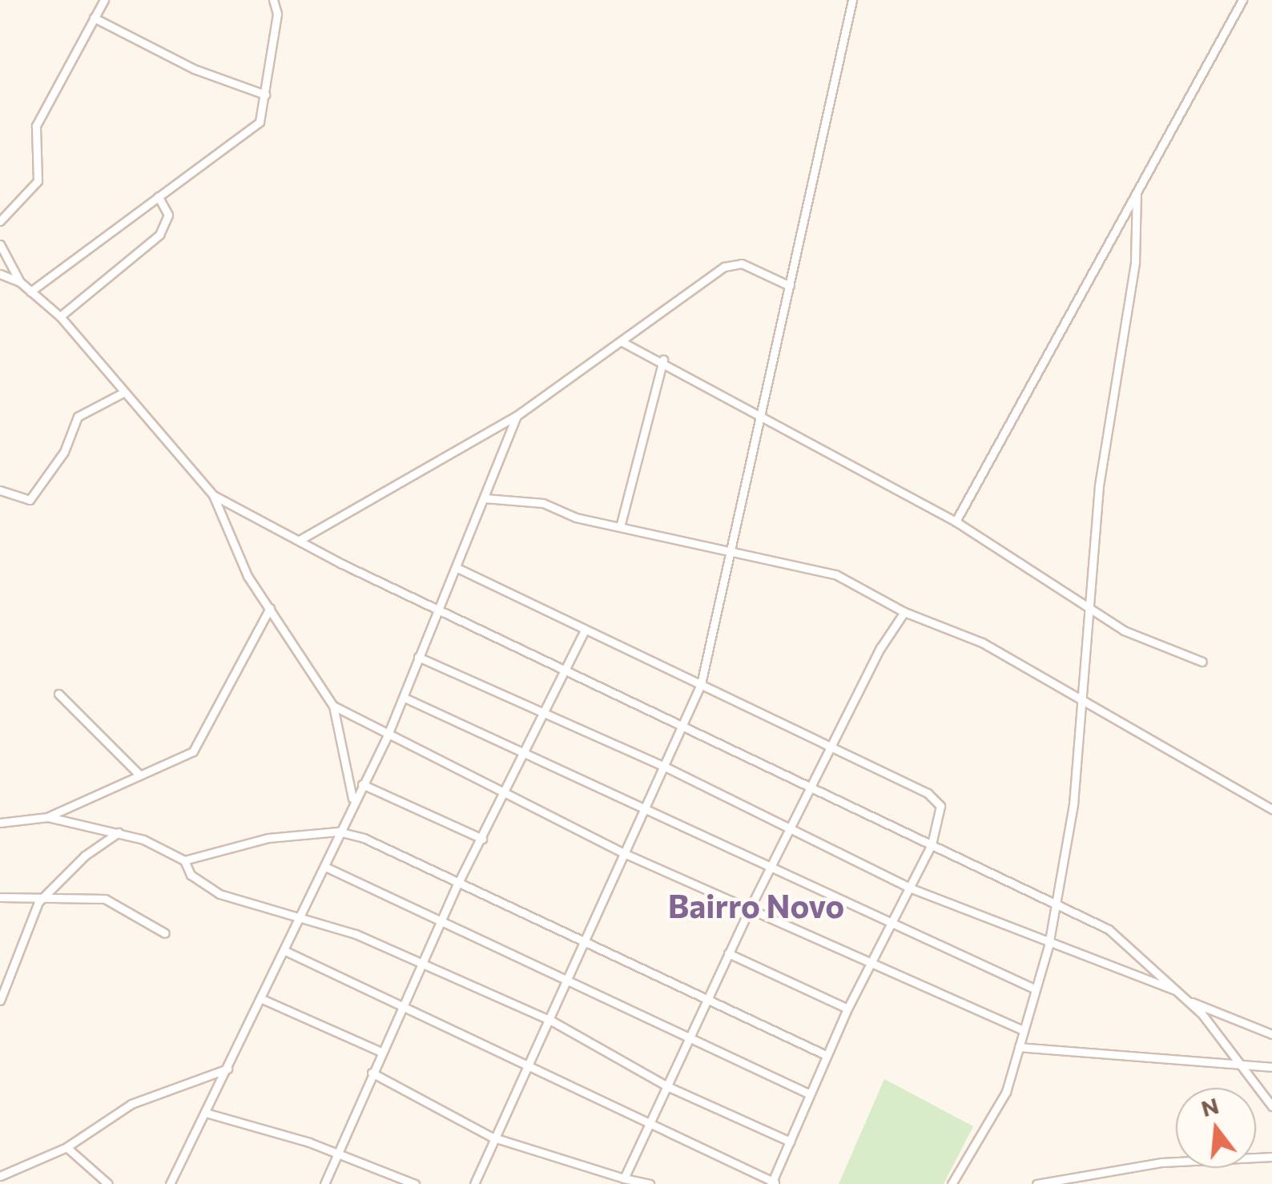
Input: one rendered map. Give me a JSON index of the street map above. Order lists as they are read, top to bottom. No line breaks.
{"districts":["Bairro Novo"],"north":"top"}
